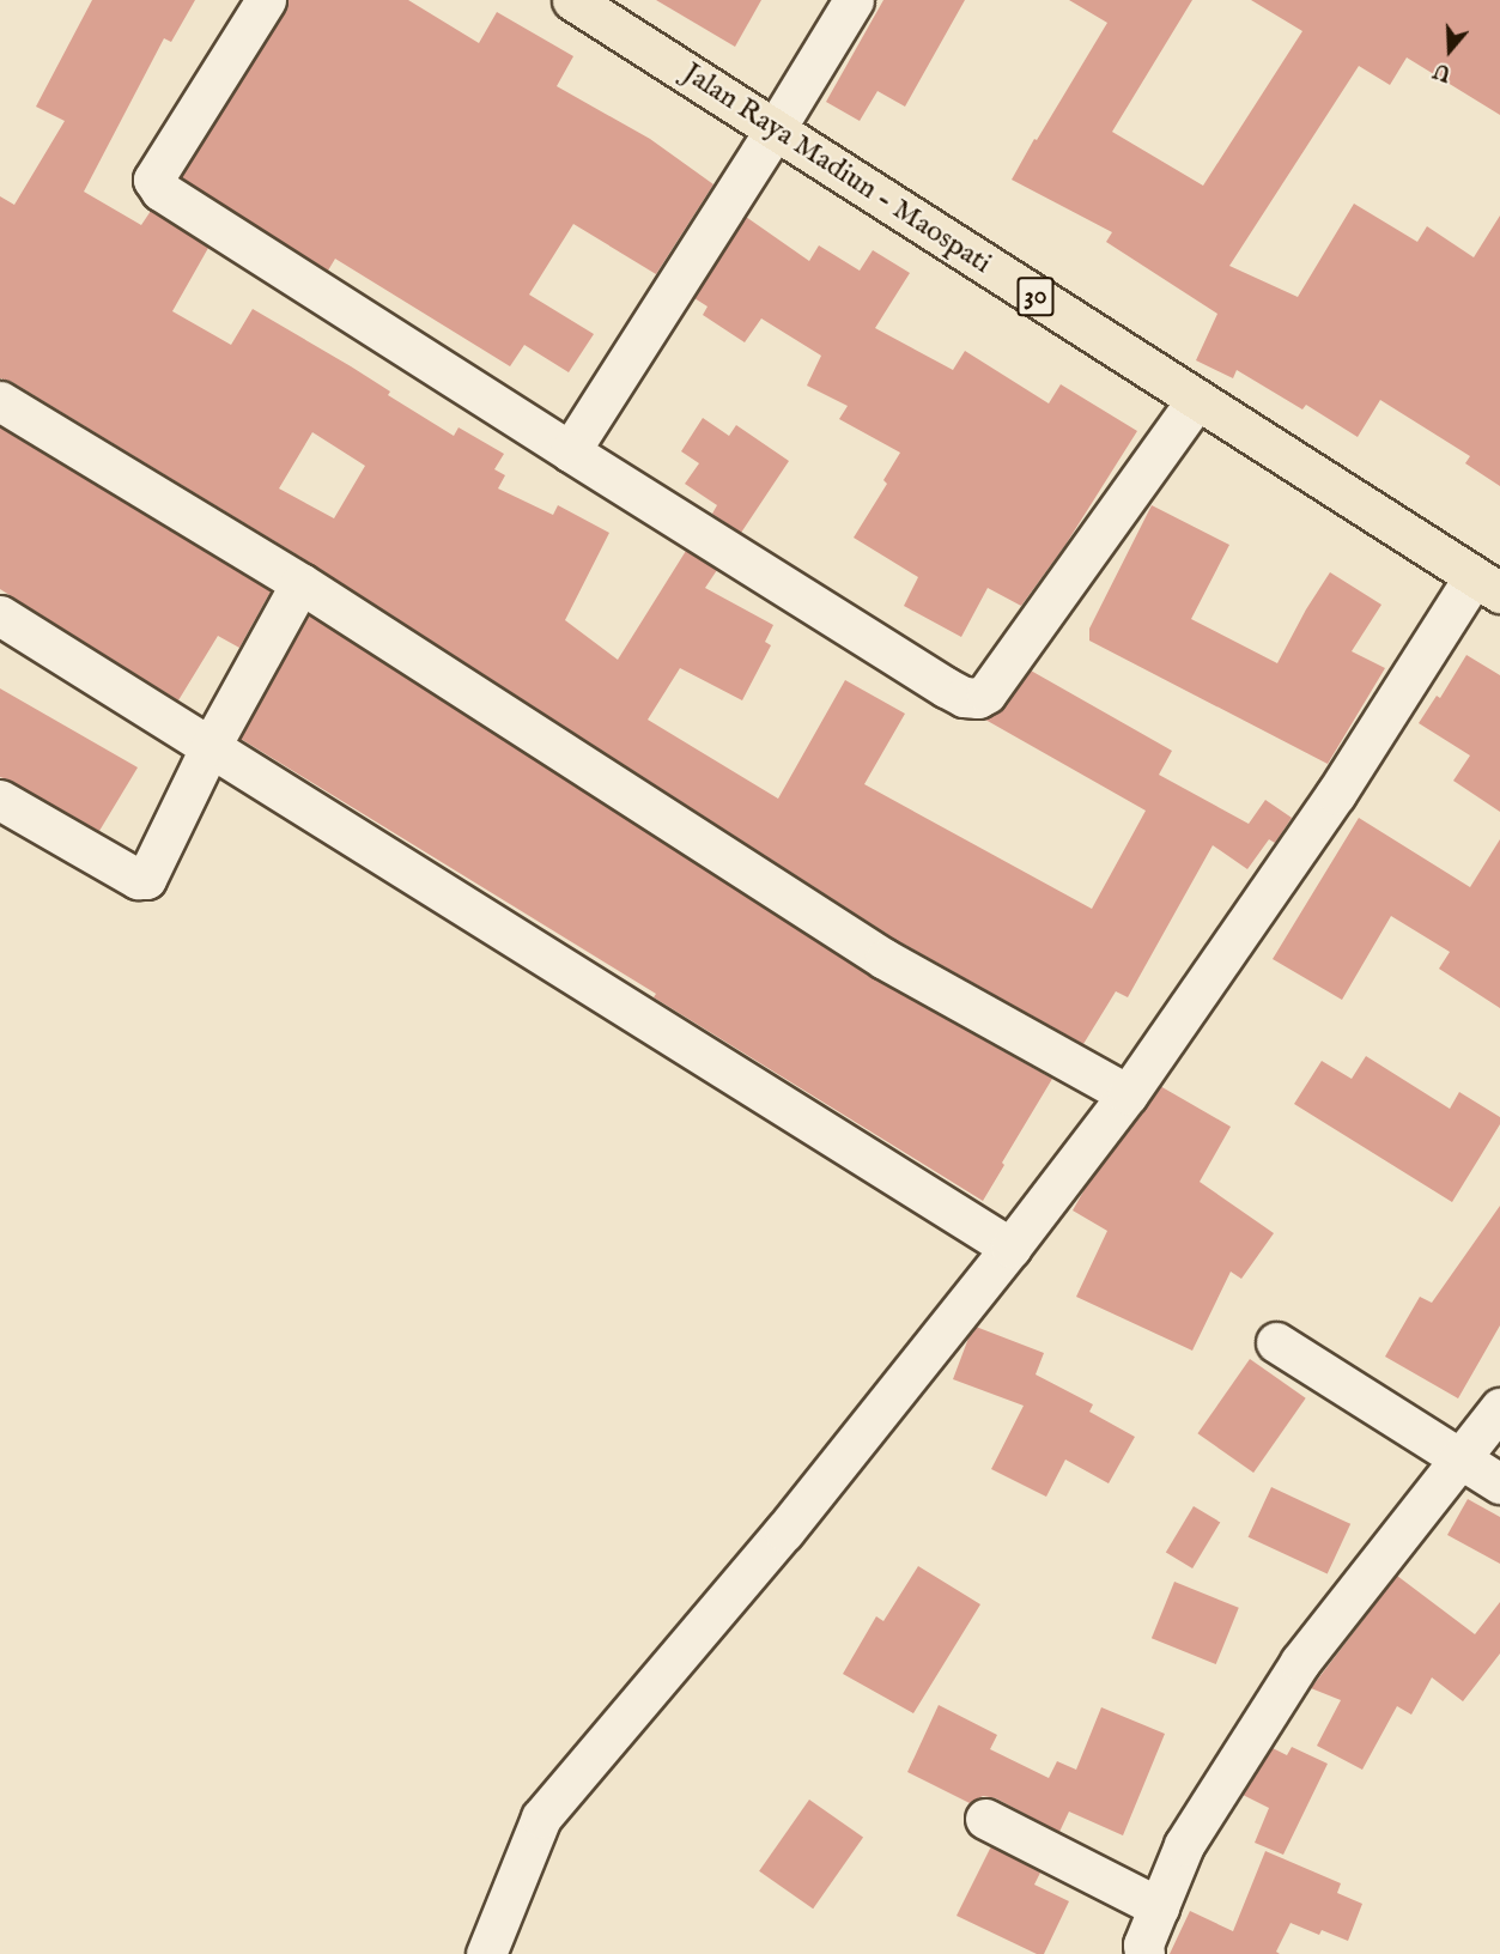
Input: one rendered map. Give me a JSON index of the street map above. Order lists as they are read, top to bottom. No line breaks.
{"streets":{"highway":["Jalan Raya Madiun - Maospati","30"]},"north":"bottom"}
